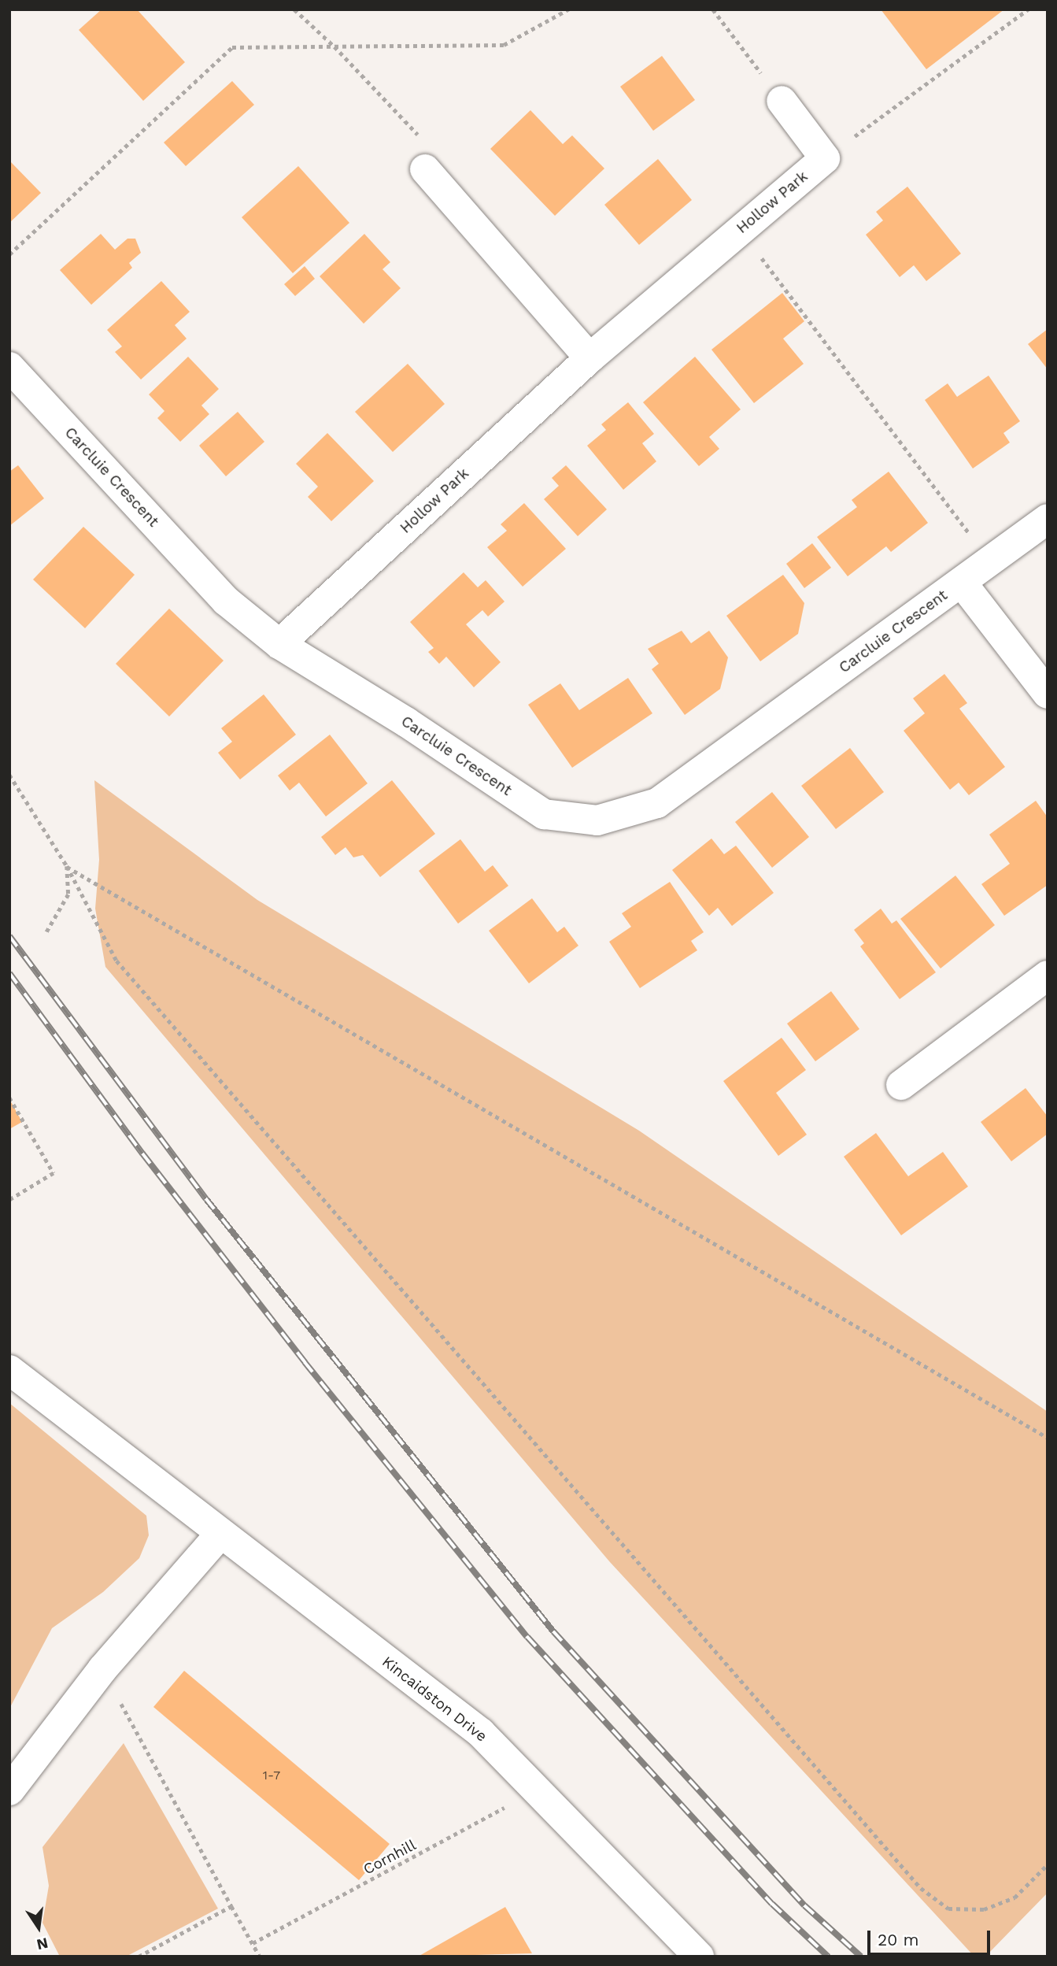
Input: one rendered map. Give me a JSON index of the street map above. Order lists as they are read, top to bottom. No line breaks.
{"streets":{"street":["Hollow Park","Carcluie Crescent","Kincaidston Drive"],"path":["Cornhill"]},"crossings":[["Hollow Park","Carcluie Crescent"],["Kincaidston Drive","Cornhill"]],"house_numbers":["1-7"],"scale_bar":"20 m","north":"bottom"}
